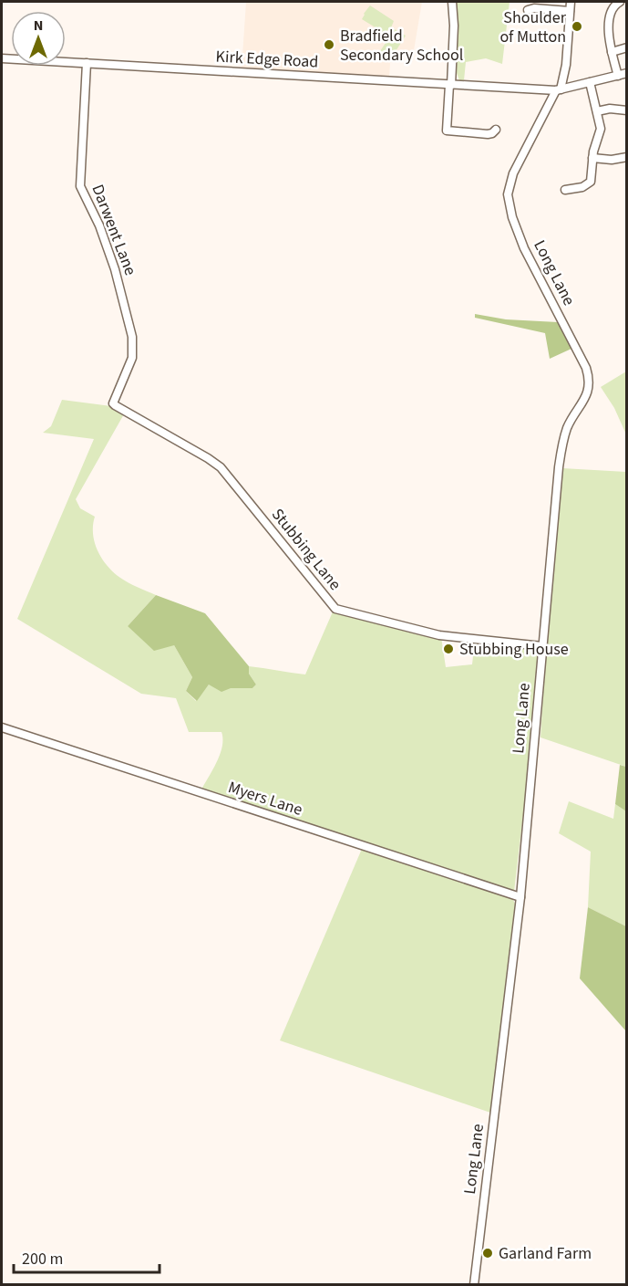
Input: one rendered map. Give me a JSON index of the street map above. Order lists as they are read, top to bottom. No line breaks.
{"streets":{"street":["Kirk Edge Road","Darwent Lane","Long Lane","Stubbing Lane","Myers Lane"]},"crossings":[["Kirk Edge Road","Darwent Lane"],["Kirk Edge Road","Long Lane"],["Darwent Lane","Stubbing Lane"],["Long Lane","Stubbing Lane"],["Long Lane","Myers Lane"]],"places":["Shoulder of Mutton","Bradfield Secondary School","Stubbing House","Garland Farm"],"scale_bar":"200 m","north":"top"}
